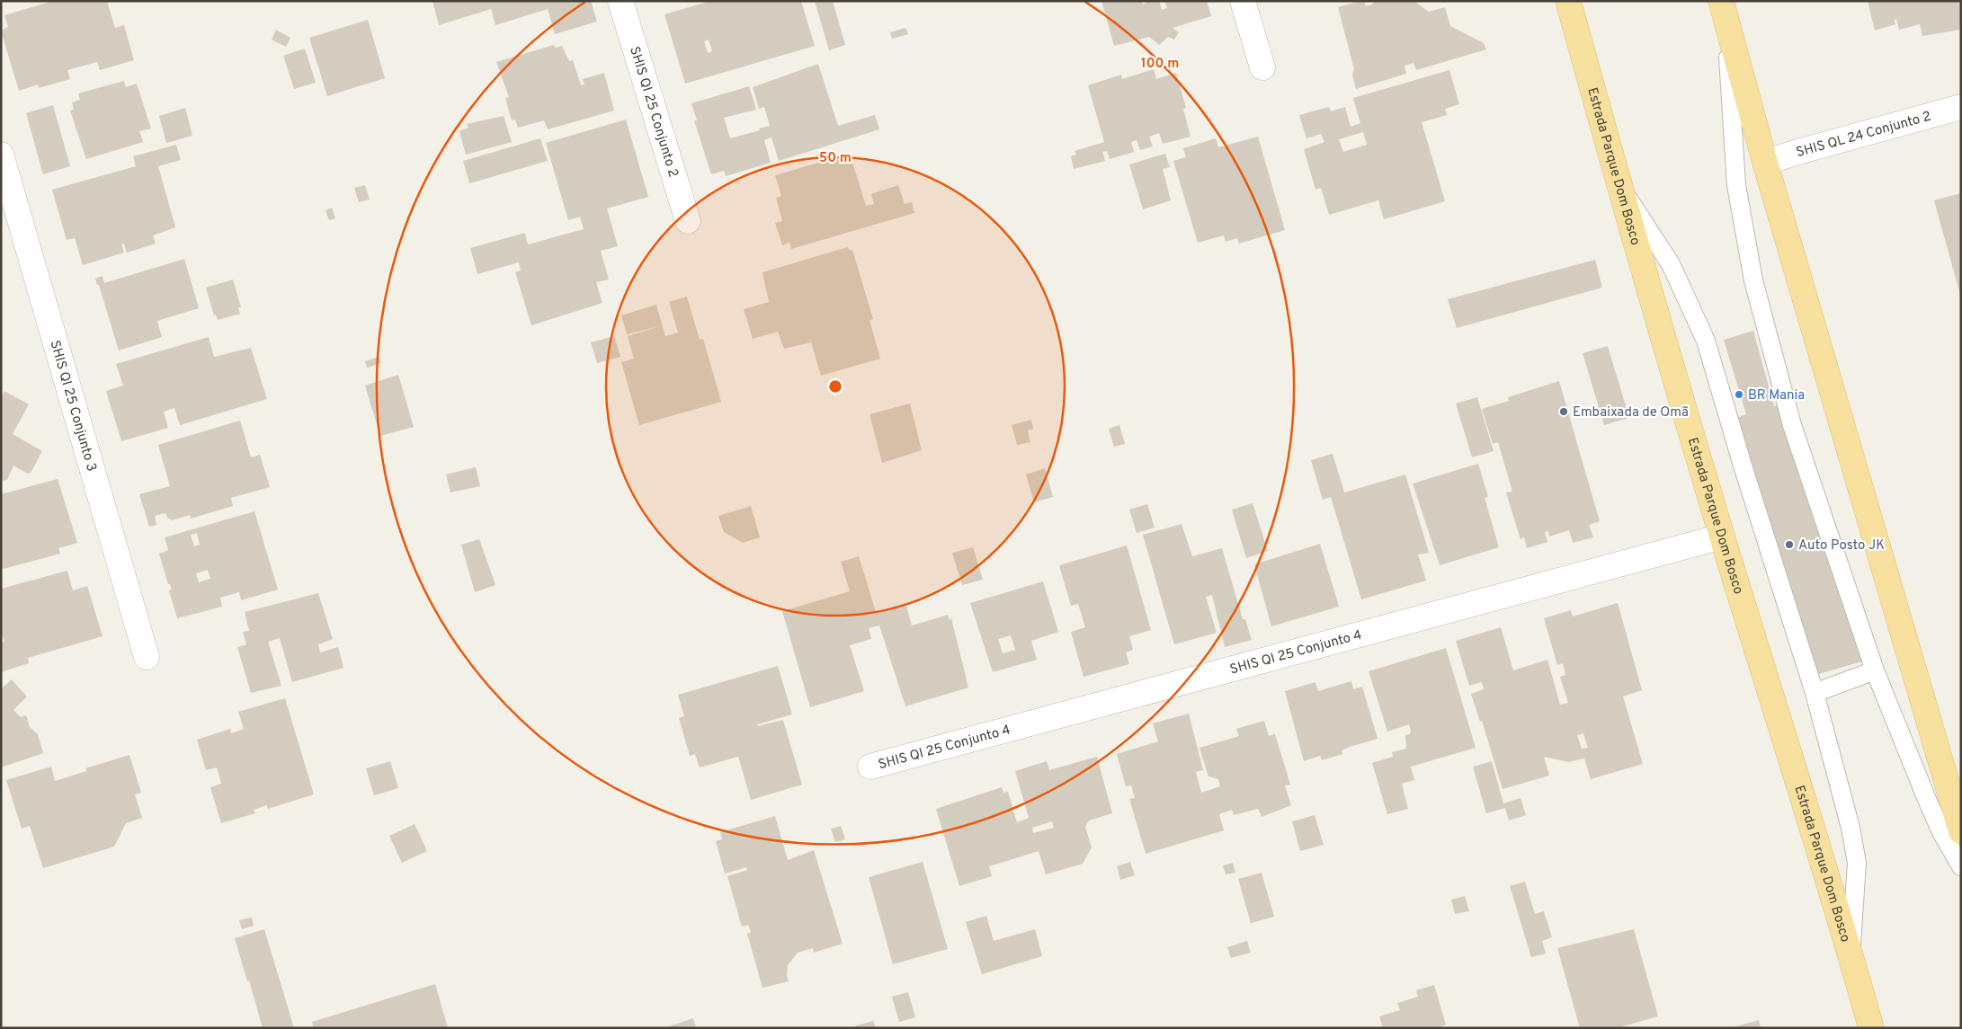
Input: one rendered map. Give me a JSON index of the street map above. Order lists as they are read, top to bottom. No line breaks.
{"streets":{"main road":["Estrada Parque Dom Bosco"],"street":["SHIS QI 25 Conjunto 2","SHIS QL 24 Conjunto 2","SHIS QI 25 Conjunto 3","SHIS QI 25 Conjunto 4"]},"crossings":[["Estrada Parque Dom Bosco","SHIS QI 25 Conjunto 4"]],"places":["BR Mania","Embaixada de Omã","Auto Posto JK"],"rings":["100 m","50 m"]}
